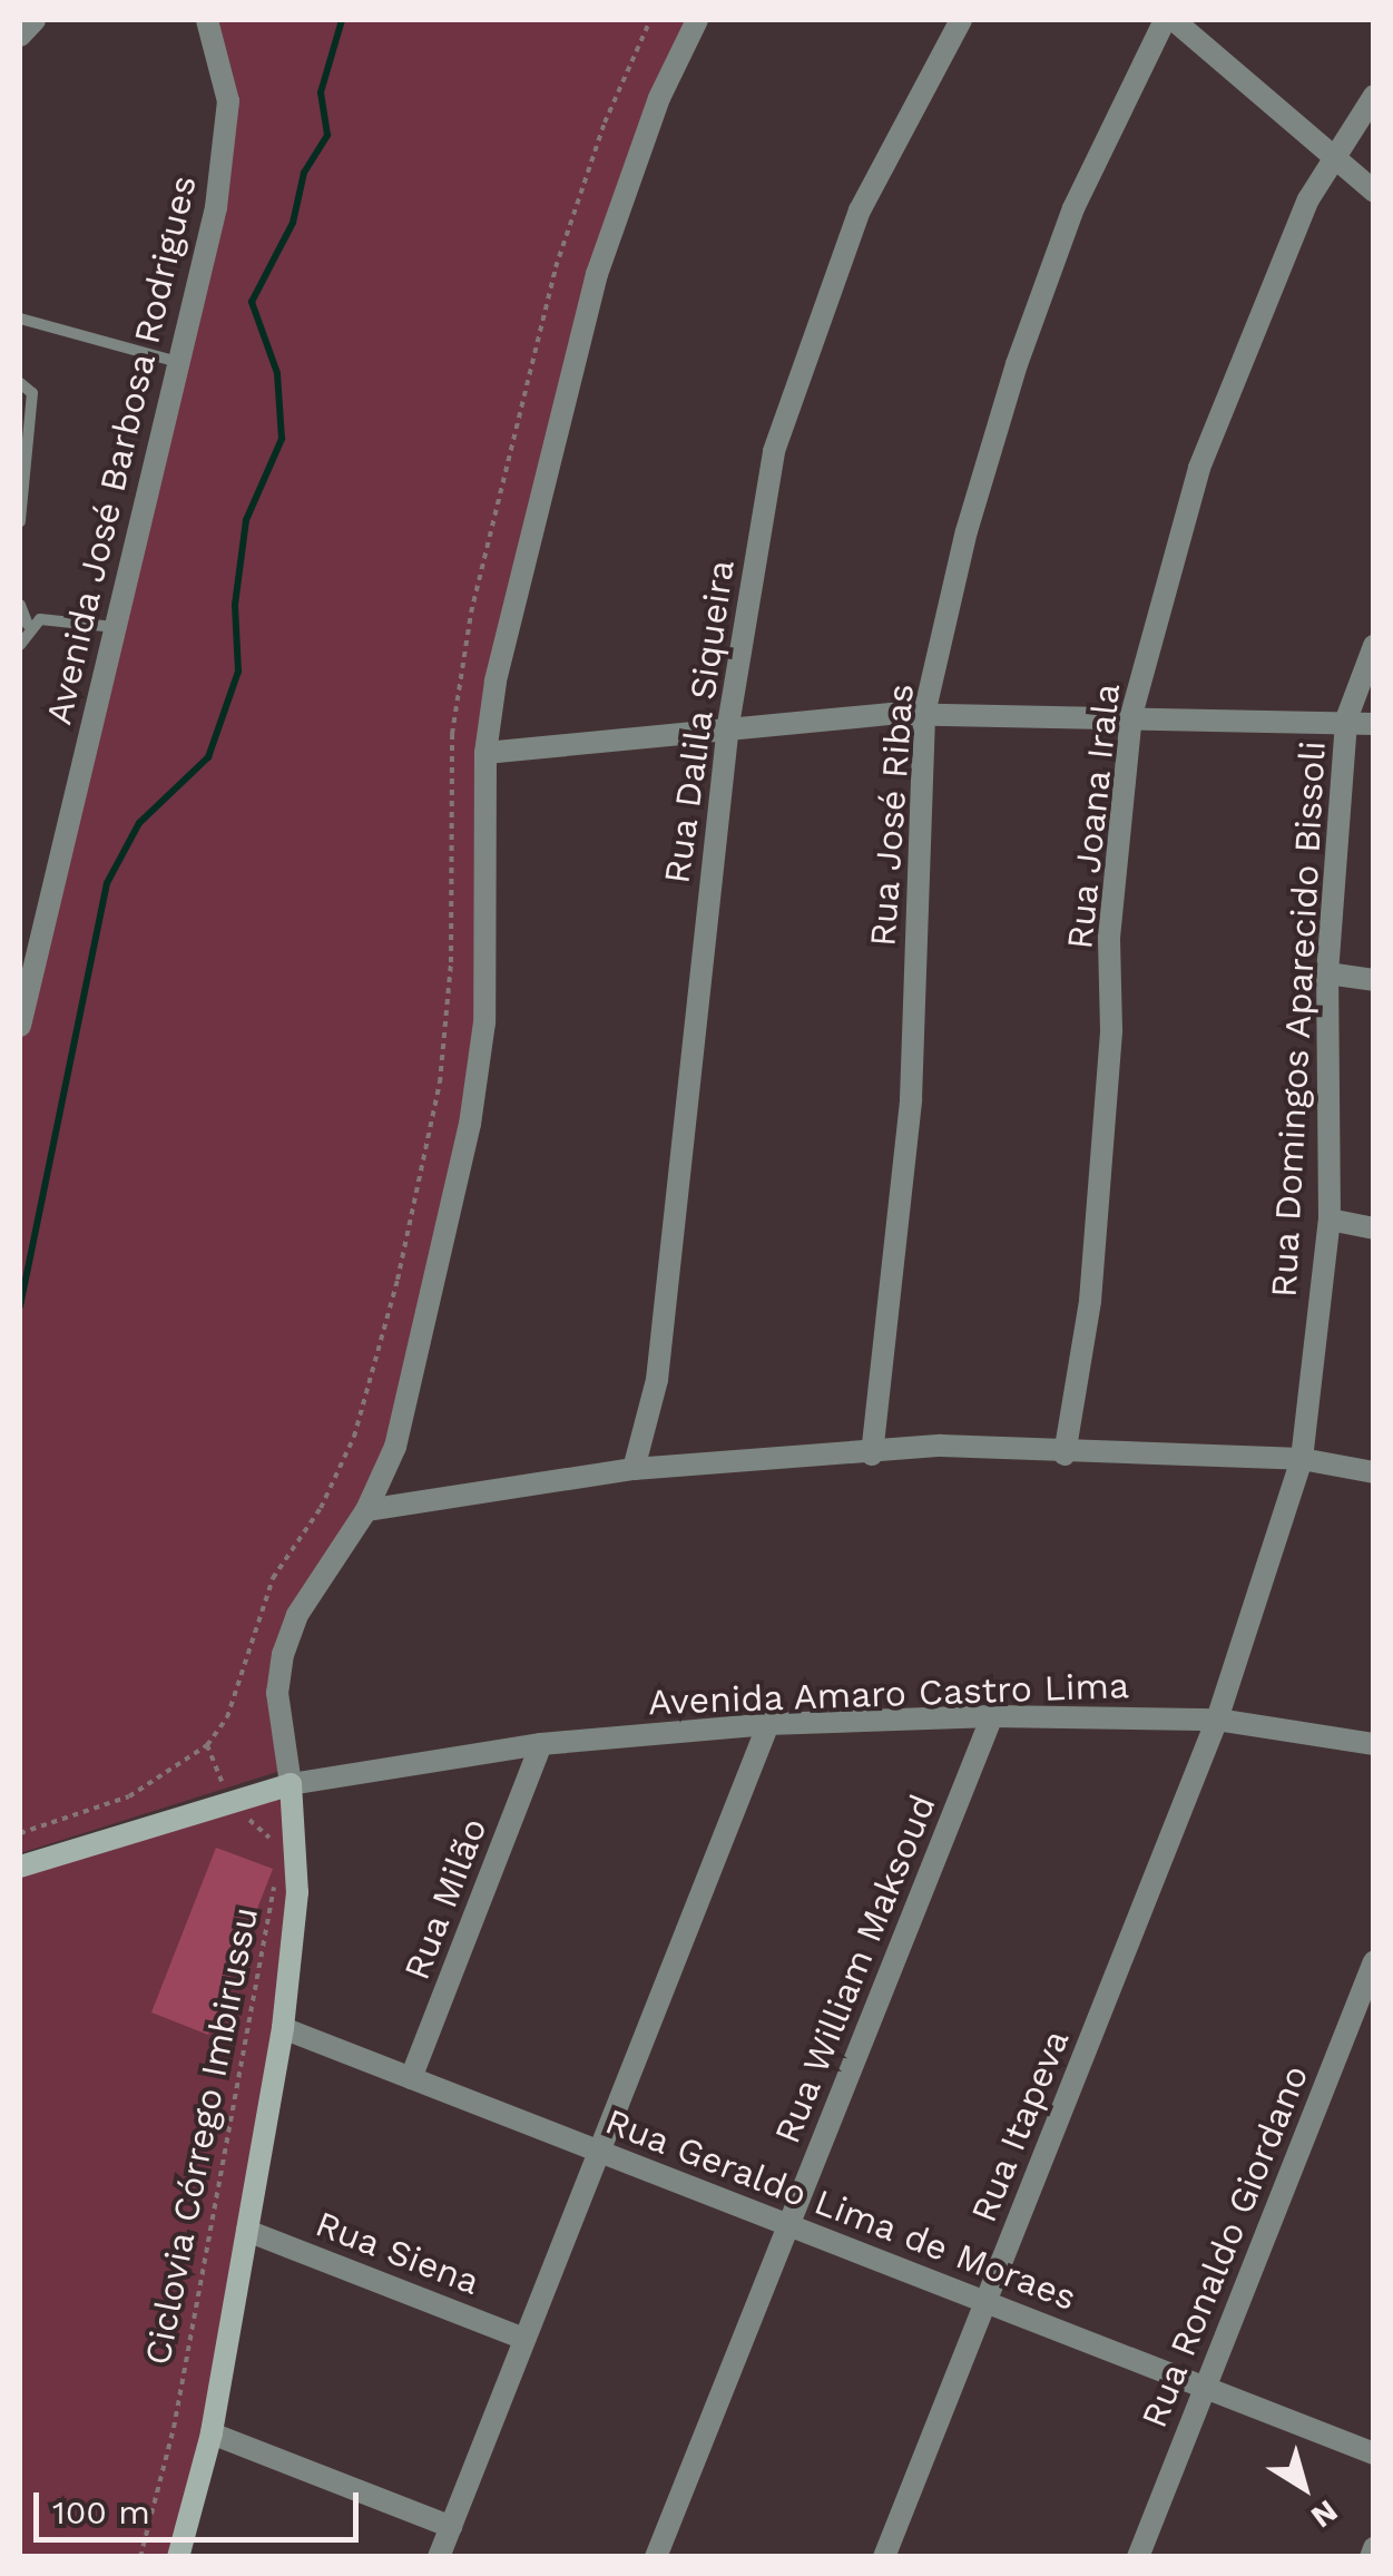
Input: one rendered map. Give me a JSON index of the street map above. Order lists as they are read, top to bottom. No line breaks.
{"streets":{"main road":["Avenida Amaro Castro Lima"],"street":["Avenida José Barbosa Rodrigues","Rua Dalila Siqueira","Rua José Ribas","Rua Joana Irala","Rua Domingos Aparecido Bissoli","Rua Milão","Rua William Maksoud","Rua Itapeva","Rua Geraldo Lima de Moraes","Rua Ronaldo Giordano","Rua Siena"],"path":["Ciclovia Córrego Imbirussu"]},"crossings":[["Rua Domingos Aparecido Bissoli","Avenida Amaro Castro Lima"],["Rua Domingos Aparecido Bissoli","Rua Itapeva"],["Avenida Amaro Castro Lima","Rua Milão"],["Avenida Amaro Castro Lima","Rua William Maksoud"],["Avenida Amaro Castro Lima","Rua Itapeva"],["Rua Milão","Rua Geraldo Lima de Moraes"],["Rua William Maksoud","Rua Geraldo Lima de Moraes"],["Rua Itapeva","Rua Geraldo Lima de Moraes"],["Rua Geraldo Lima de Moraes","Rua Ronaldo Giordano"]],"scale_bar":"100 m","north":"bottom right"}
